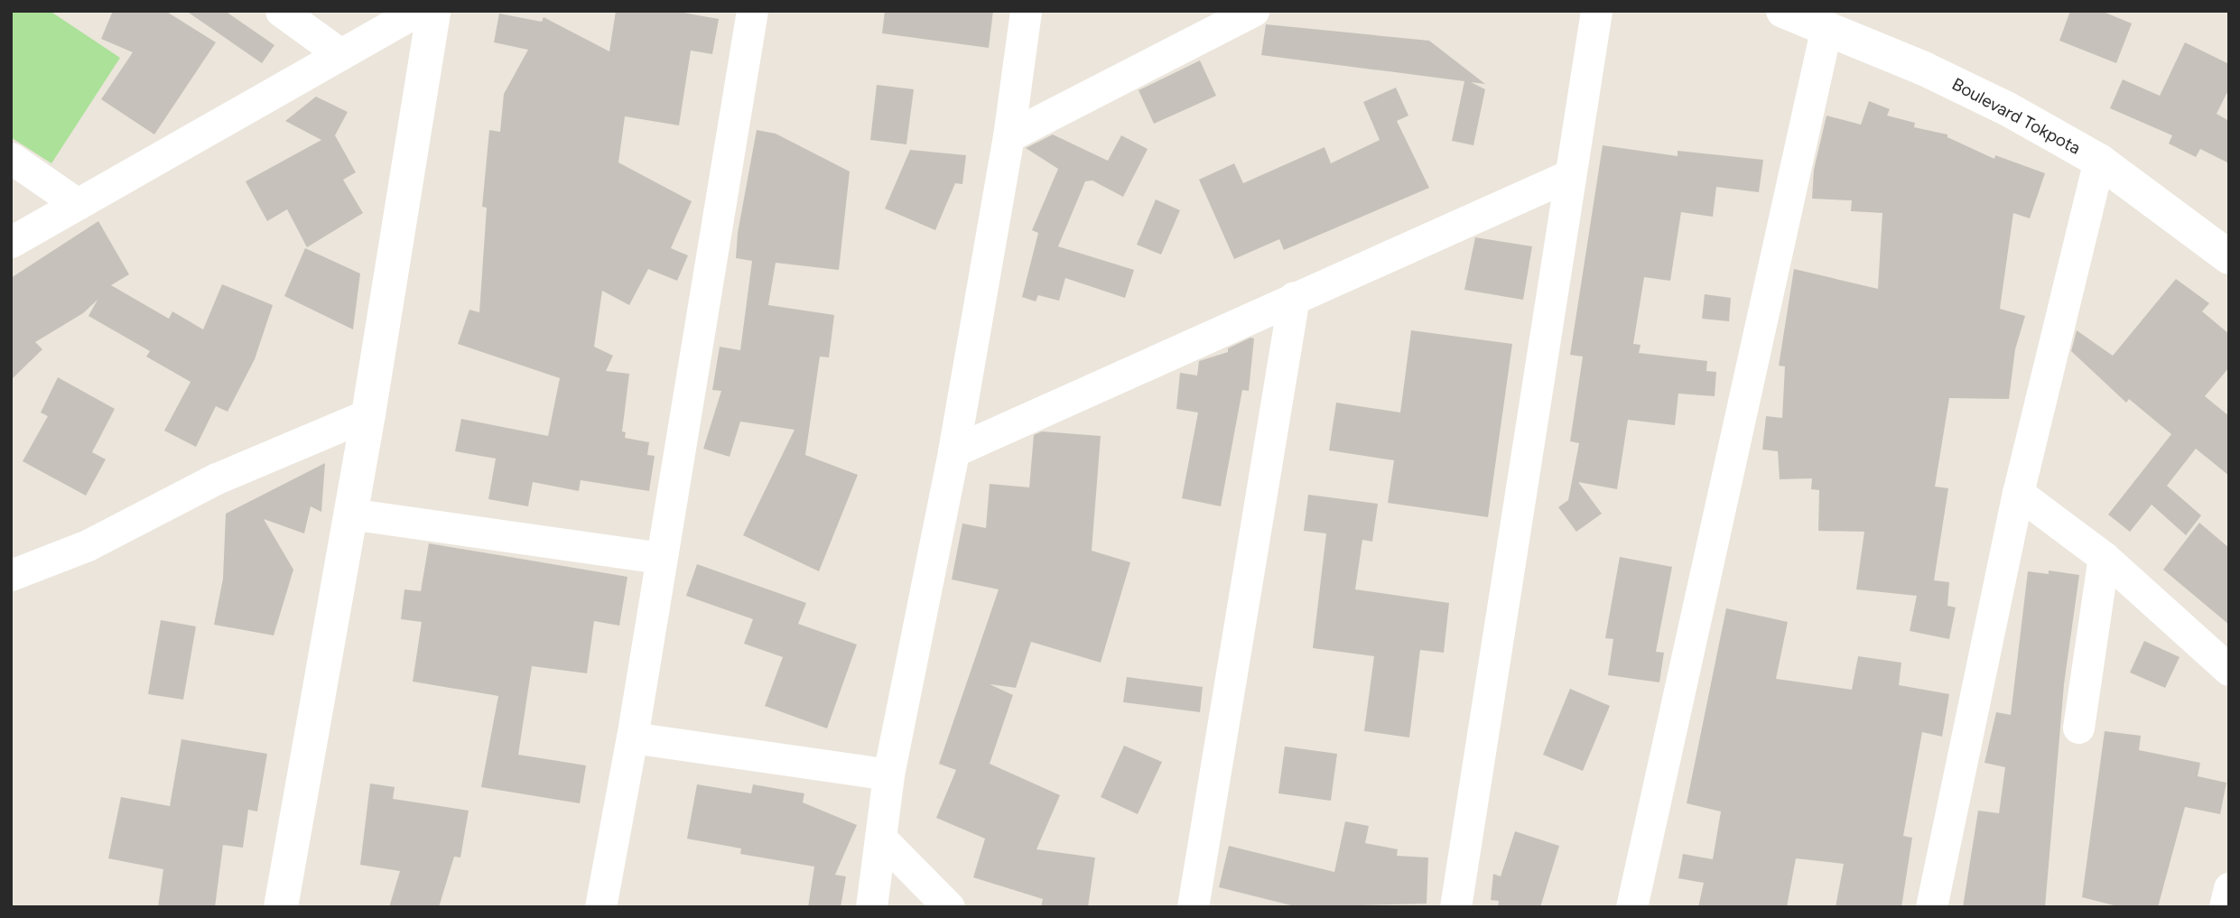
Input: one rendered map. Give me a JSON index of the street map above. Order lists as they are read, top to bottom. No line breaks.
{"streets":{"street":["Boulevard Tokpota"]}}
